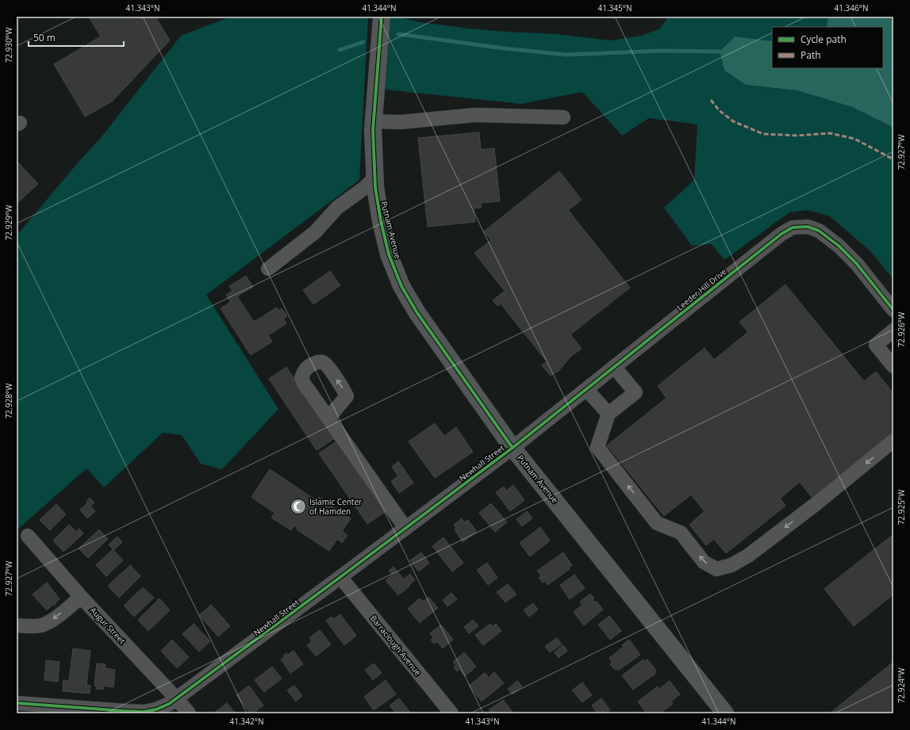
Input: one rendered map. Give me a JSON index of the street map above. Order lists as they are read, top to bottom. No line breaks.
{"streets":{"main road":["Putnam Avenue"],"street":["Leeder Hill Drive","Newhall Street","Augur Street","Barraclough Avenue"]},"crossings":[["Putnam Avenue","Leeder Hill Drive"],["Putnam Avenue","Newhall Street"],["Leeder Hill Drive","Newhall Street"],["Newhall Street","Augur Street"],["Newhall Street","Barraclough Avenue"]],"places":{"mosque":["Islamic Center of Hamden"]},"legend":["Cycle path","Path"],"scale_bar":"50 m","coordinates":["41.343°N","41.344°N","41.345°N","41.346°N","72.930°W","72.927°W","72.929°W","72.926°W","72.928°W","72.925°W","72.924°W","41.342°N"]}
